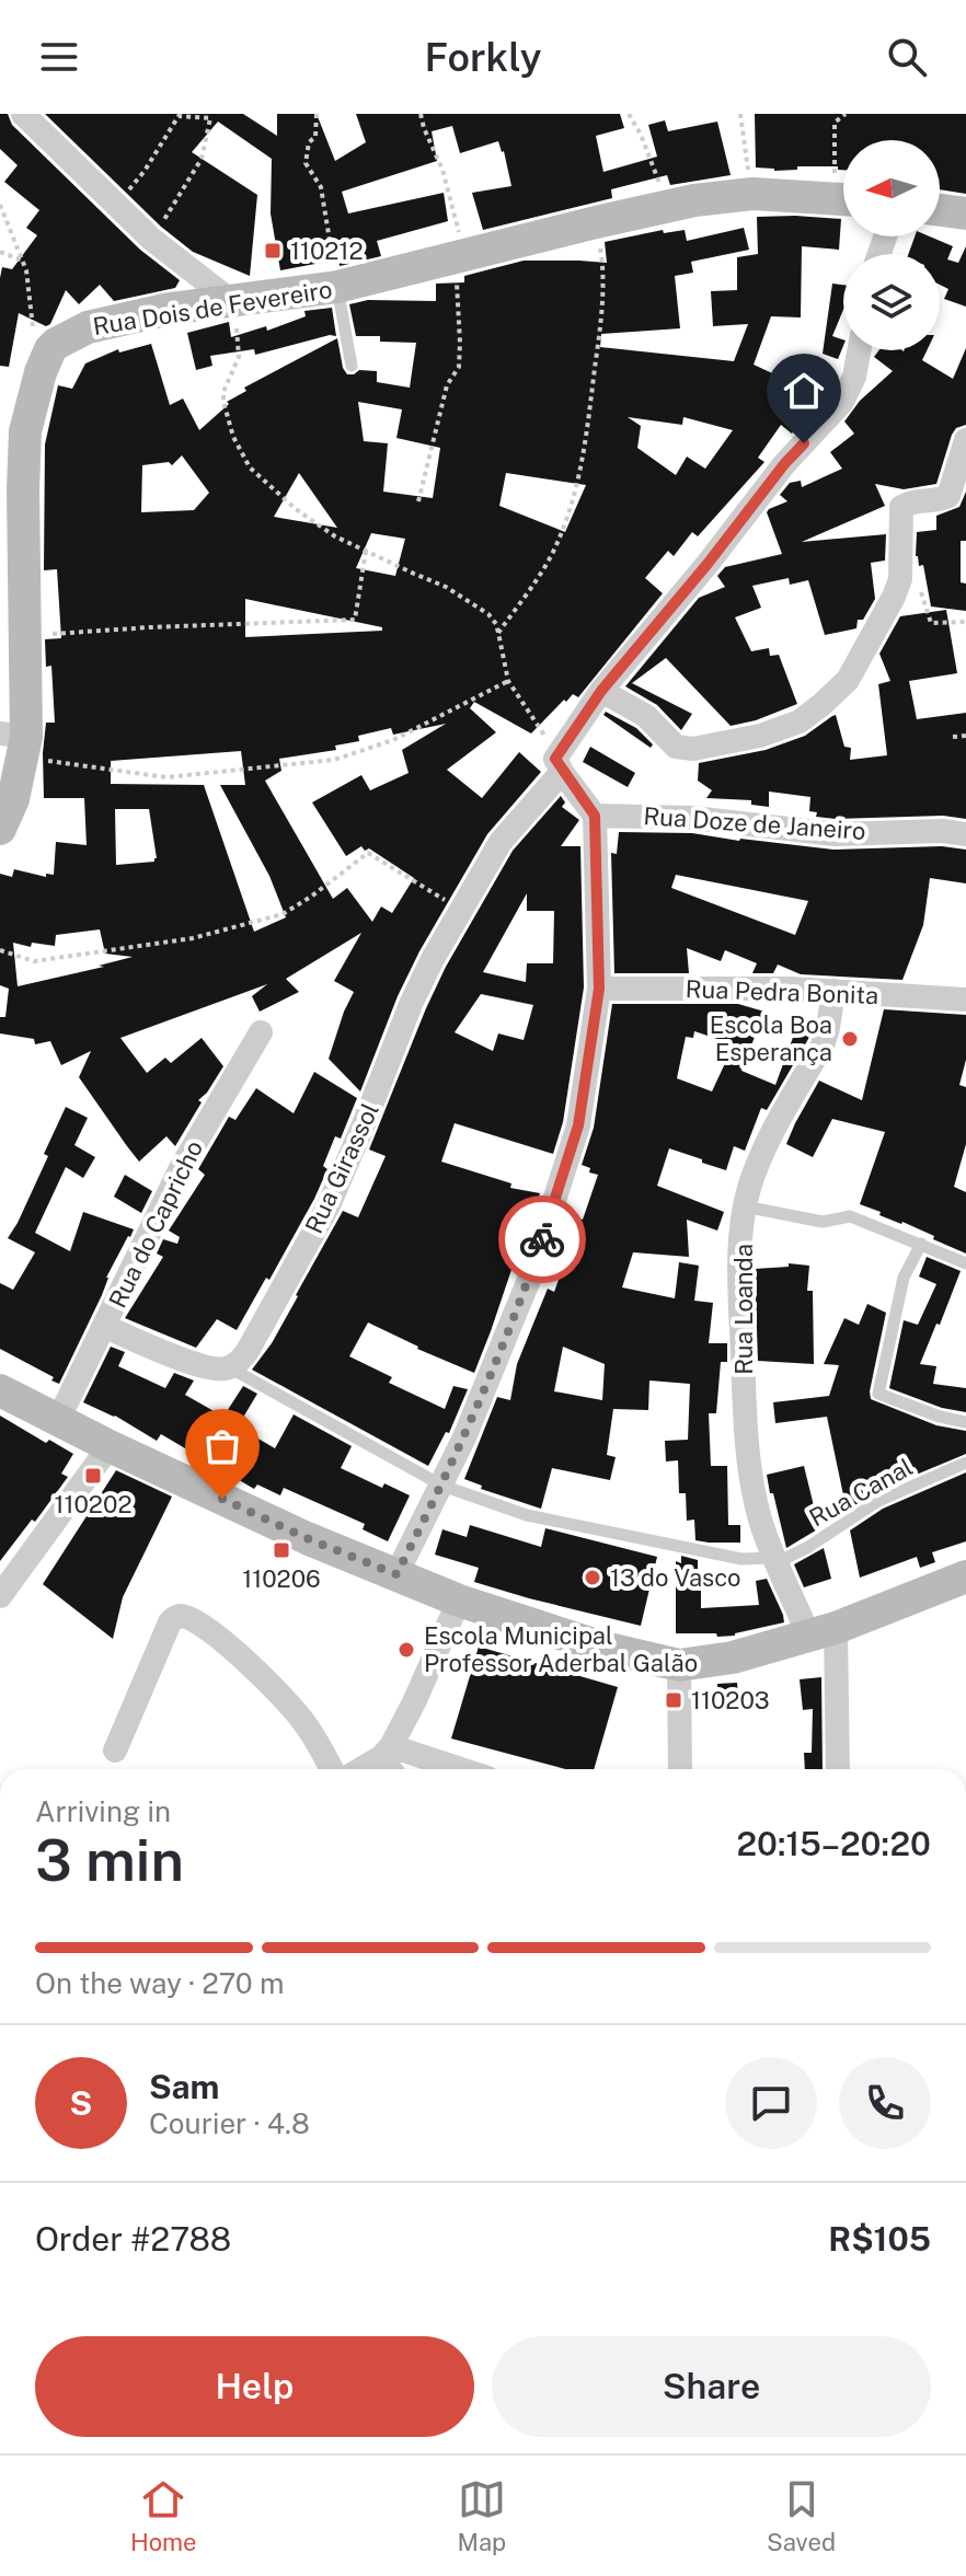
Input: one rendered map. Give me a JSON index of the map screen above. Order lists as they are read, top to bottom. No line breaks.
{"streets":{"street":["Rua Dois de Fevereiro","Rua Doze de Janeiro","Rua Pedra Bonita","Rua Girassol","Rua do Capricho","Rua Loanda"],"lane":["Rua Canal"]},"crossings":[["Rua Pedra Bonita","Rua Loanda"],["Rua Loanda","Rua Canal"]],"places":{"transit":["110212","110202","110206","110203"],"other":["Escola Boa Esperança","13 do Vasco","Escola Municipal Professor Aderbal Galão"]},"north":"left","page":{"header":"Forkly","heading":["3 min","Arriving in","20:15–20:20"],"panel":["Sam","Courier · 4.8","Order #2788","R$105"],"bar":"On the way · 270 m","round":"S","buttons":["Help","Share"],"tabs":["Home","Map","Saved"]}}
